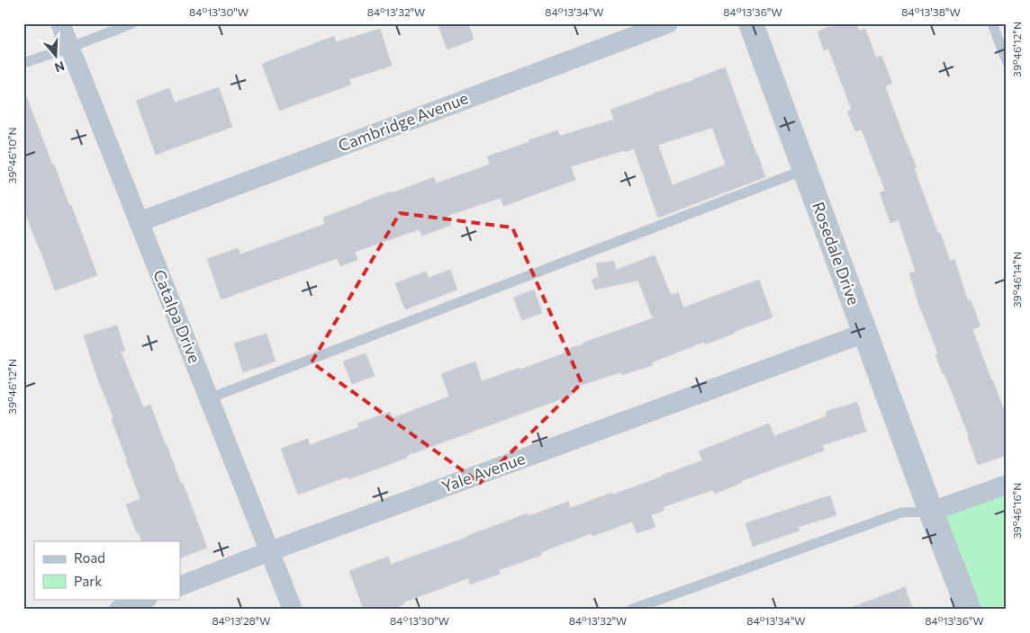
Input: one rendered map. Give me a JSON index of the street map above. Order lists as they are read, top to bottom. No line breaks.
{"streets":{"street":["Cambridge Avenue","Rosedale Drive","Catalpa Drive","Yale Avenue"]},"crossings":[["Cambridge Avenue","Catalpa Drive"],["Rosedale Drive","Yale Avenue"],["Catalpa Drive","Yale Avenue"]],"legend":["Road","Park"],"north":"bottom","coordinates":["84°13'30\"W","84°13'32\"W","84°13'34\"W","84°13'36\"W","84°13'38\"W","39°46'12\"N","39°46'10\"N","39°46'14\"N","39°46'16\"N","84°13'28\"W"]}
